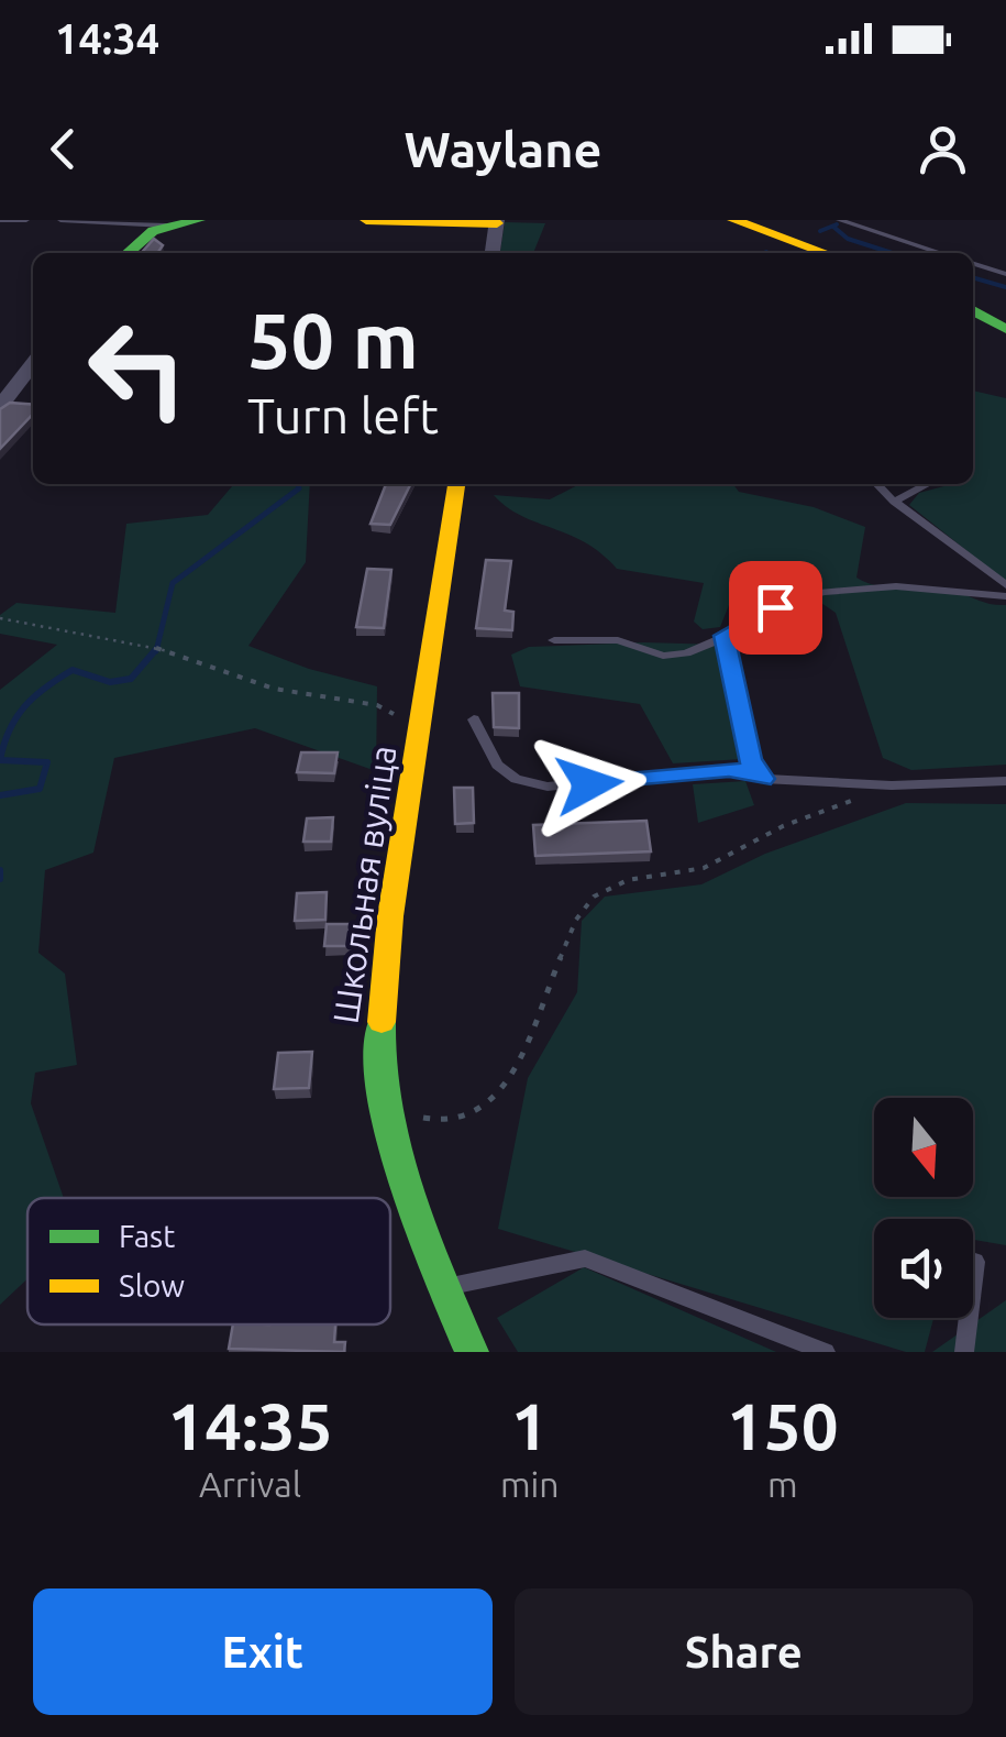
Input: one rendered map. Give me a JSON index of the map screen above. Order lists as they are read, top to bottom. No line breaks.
{"streets":{"street":["Школьная вуліца"]},"legend":["Fast","Slow"],"north":"bottom","page":{"status":"14:34","header":"Waylane","turn":["50 m","Turn left"],"eta":["14:35","Arrival","1","min","150","m"],"buttons":["Exit","Share"]}}
